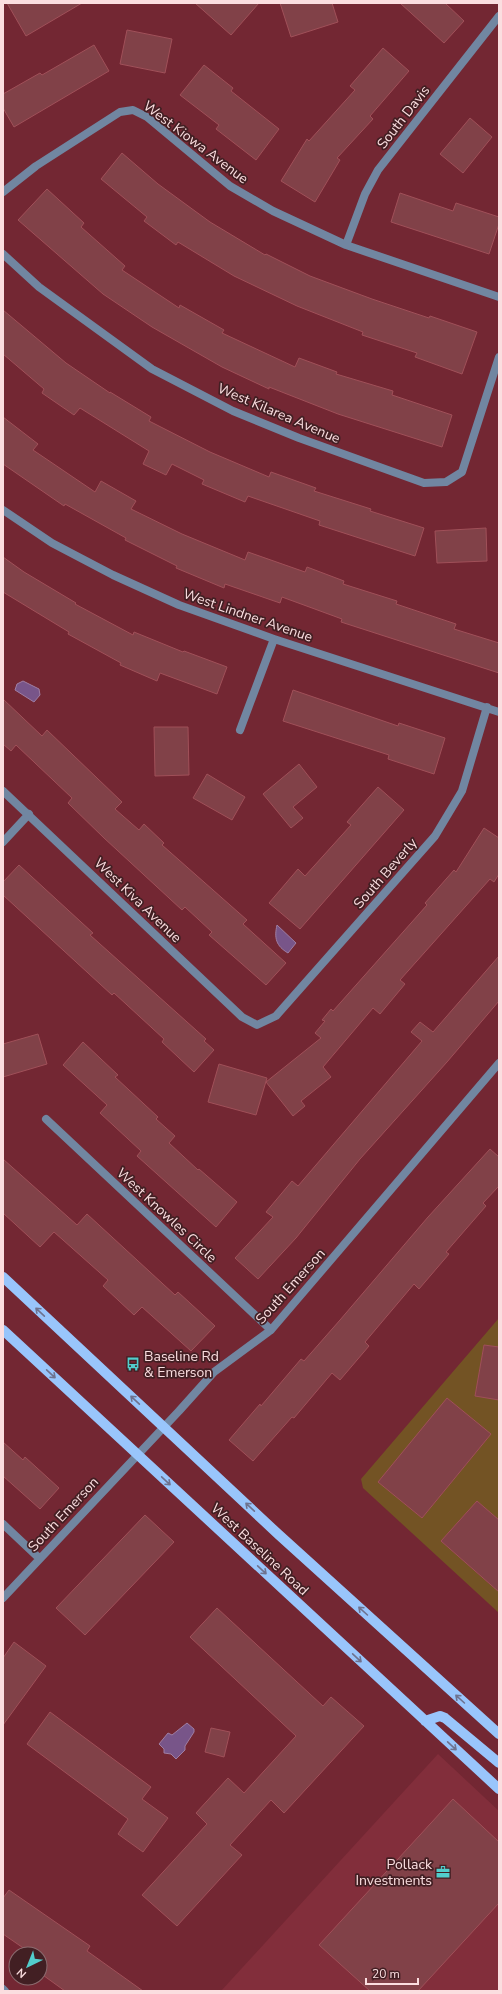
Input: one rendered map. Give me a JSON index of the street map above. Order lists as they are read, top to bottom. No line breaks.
{"streets":{"main road":["West Baseline Road"],"street":["South Davis","West Kiowa Avenue","West Kilarea Avenue","West Lindner Avenue","South Beverly","West Kiva Avenue","West Knowles Circle","South Emerson"]},"crossings":[["South Davis","West Kiowa Avenue"],["West Lindner Avenue","South Beverly"],["South Beverly","West Kiva Avenue"],["West Knowles Circle","South Emerson"],["South Emerson","West Baseline Road"]],"places":{"bus stop":["Baseline Rd & Emerson"],"office":["Pollack Investments"]},"scale_bar":"20 m","north":"bottom left"}
